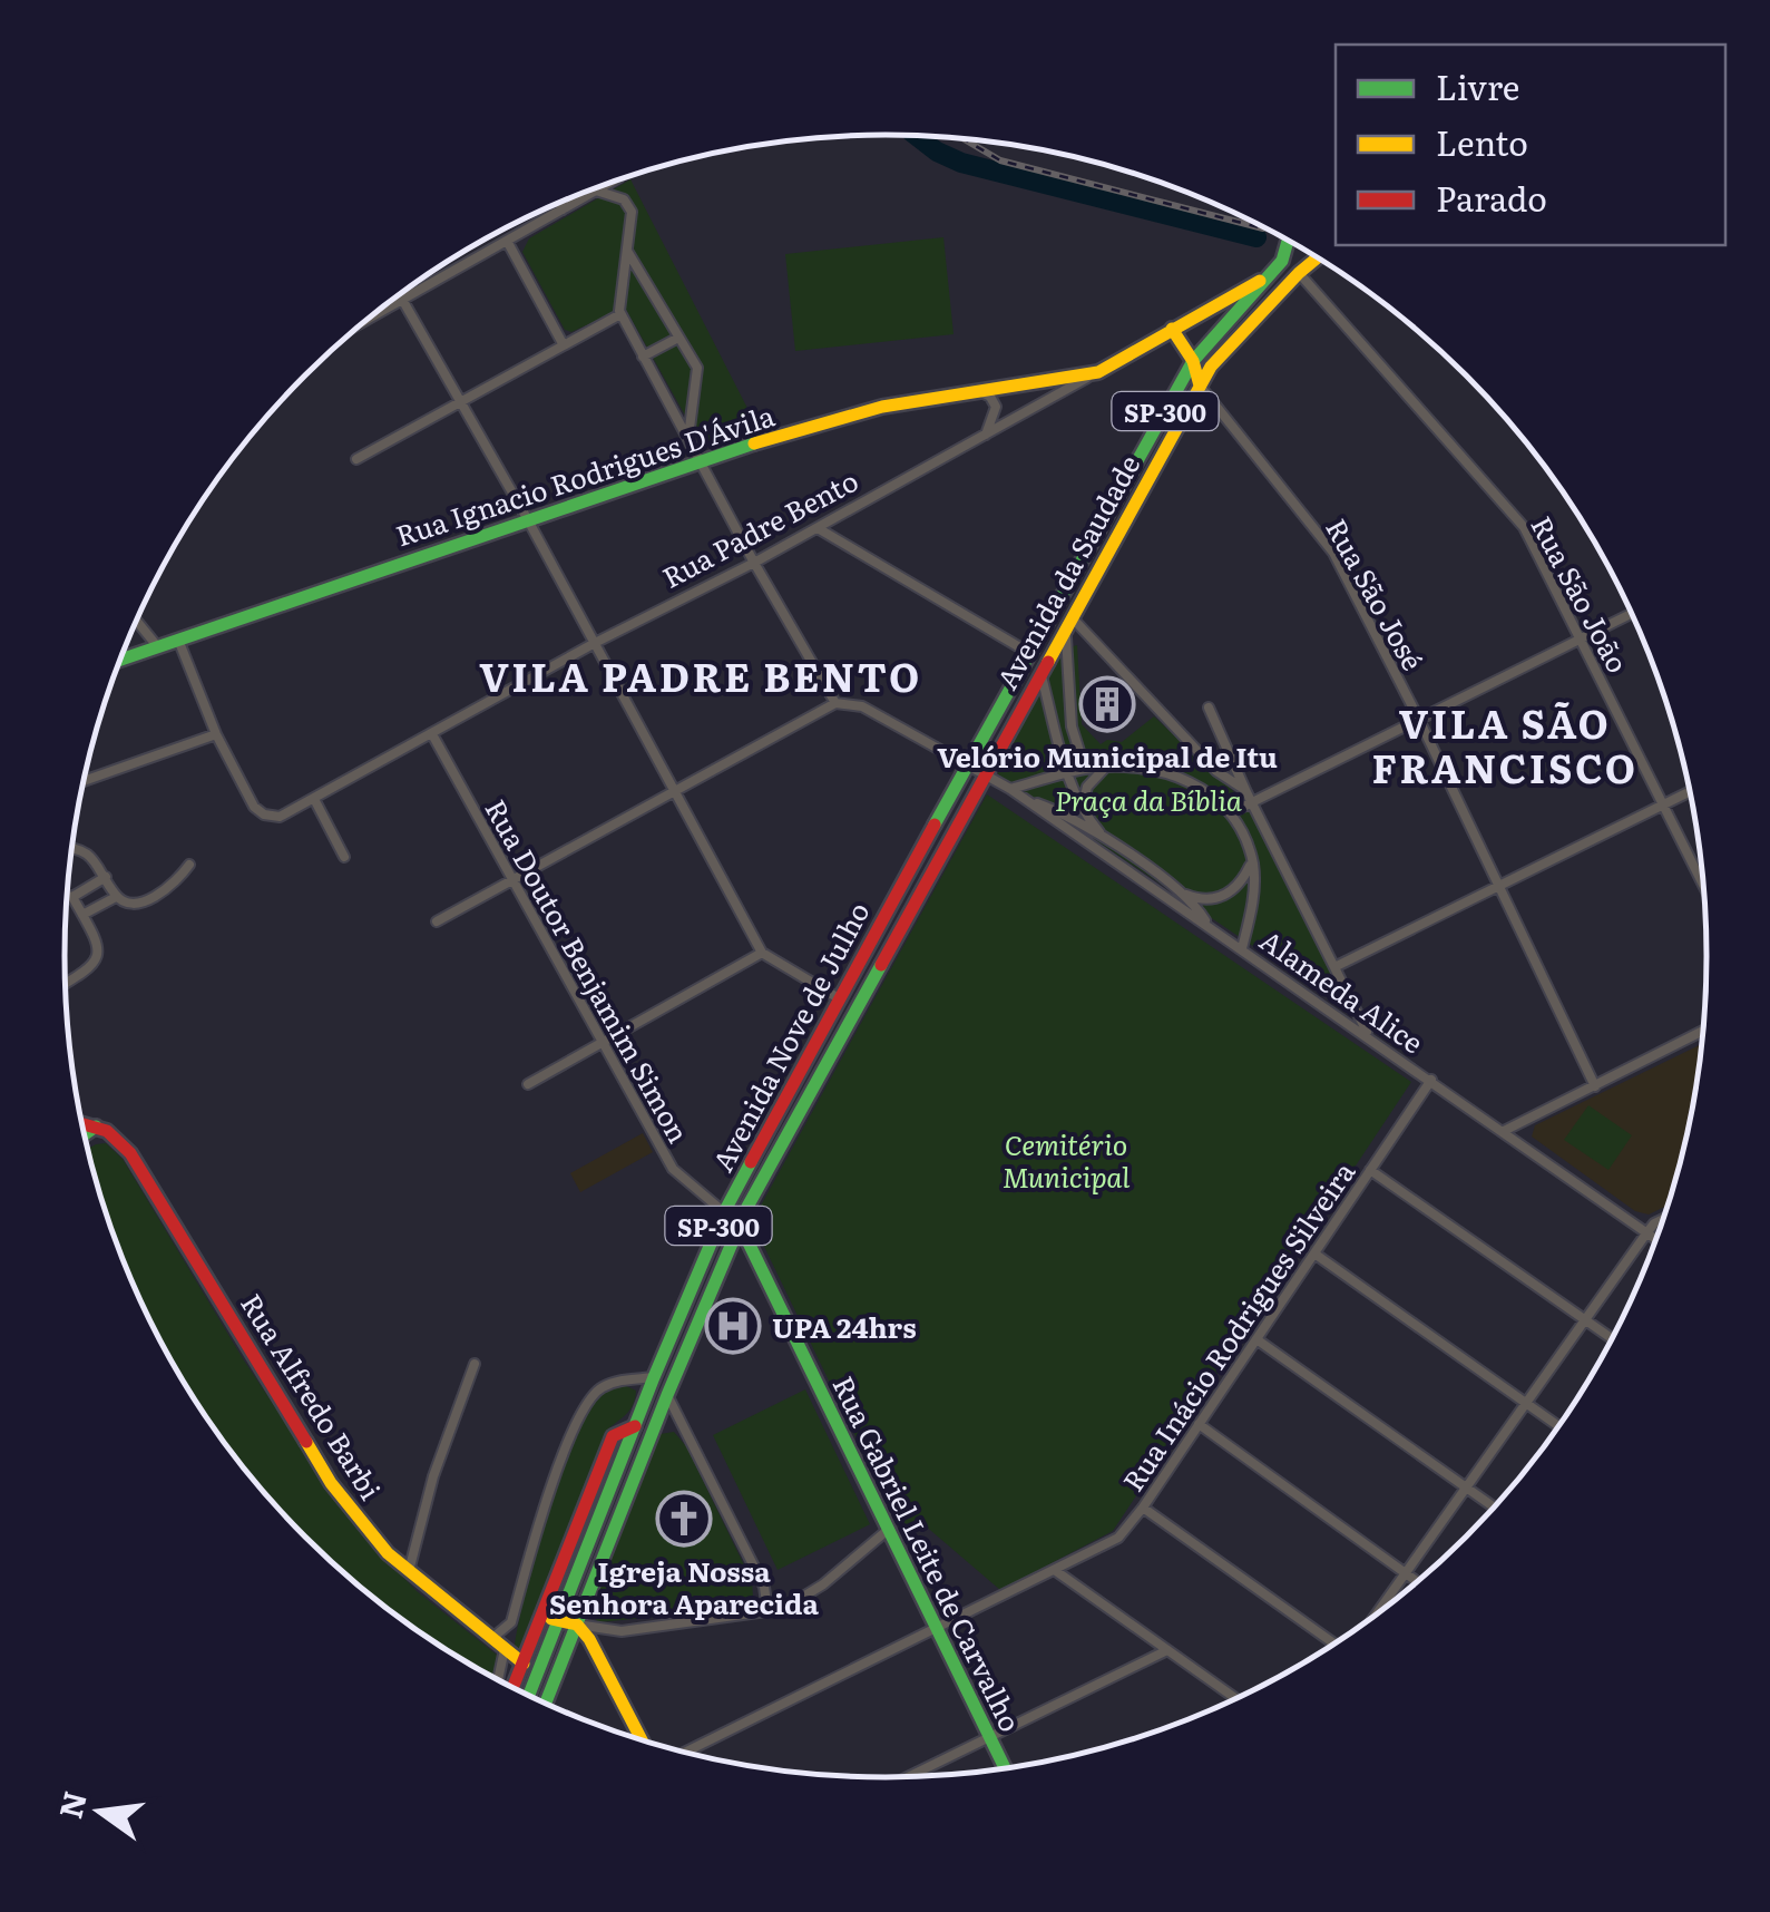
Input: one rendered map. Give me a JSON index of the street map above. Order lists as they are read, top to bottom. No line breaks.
{"streets":{"main road":["SP-300","Rua Ignacio Rodrigues D'Ávila","Rua Padre Bento","Avenida da Saudade","Avenida Nove de Julho","Rua Alfredo Barbi","Rua Gabriel Leite de Carvalho"],"street":["Rua São José","Rua São João","Rua Doutor Benjamim Simon","Alameda Alice","Rua Inácio Rodrigues Silveira"]},"crossings":[["Rua Ignacio Rodrigues D'Ávila","Rua Padre Bento"],["Rua Padre Bento","Avenida da Saudade"],["Rua Padre Bento","Rua Doutor Benjamim Simon"],["Avenida da Saudade","Rua São José"],["Avenida da Saudade","Rua São João"],["Avenida da Saudade","Alameda Alice"],["Avenida da Saudade","Avenida Nove de Julho"],["Rua Doutor Benjamim Simon","Avenida Nove de Julho"],["Alameda Alice","Avenida Nove de Julho"],["Alameda Alice","Rua Inácio Rodrigues Silveira"],["Avenida Nove de Julho","Rua Gabriel Leite de Carvalho"],["Rua Inácio Rodrigues Silveira","Rua Gabriel Leite de Carvalho"]],"districts":["VILA PADRE BENTO","VILA SÃO FRANCISCO"],"parks":["Praça da Bíblia","Cemitério Municipal"],"places":{"building":["Velório Municipal de Itu"],"hospital":["UPA 24hrs"],"church":["Igreja Nossa Senhora Aparecida"]},"legend":["Livre","Lento","Parado"],"north":"left"}
